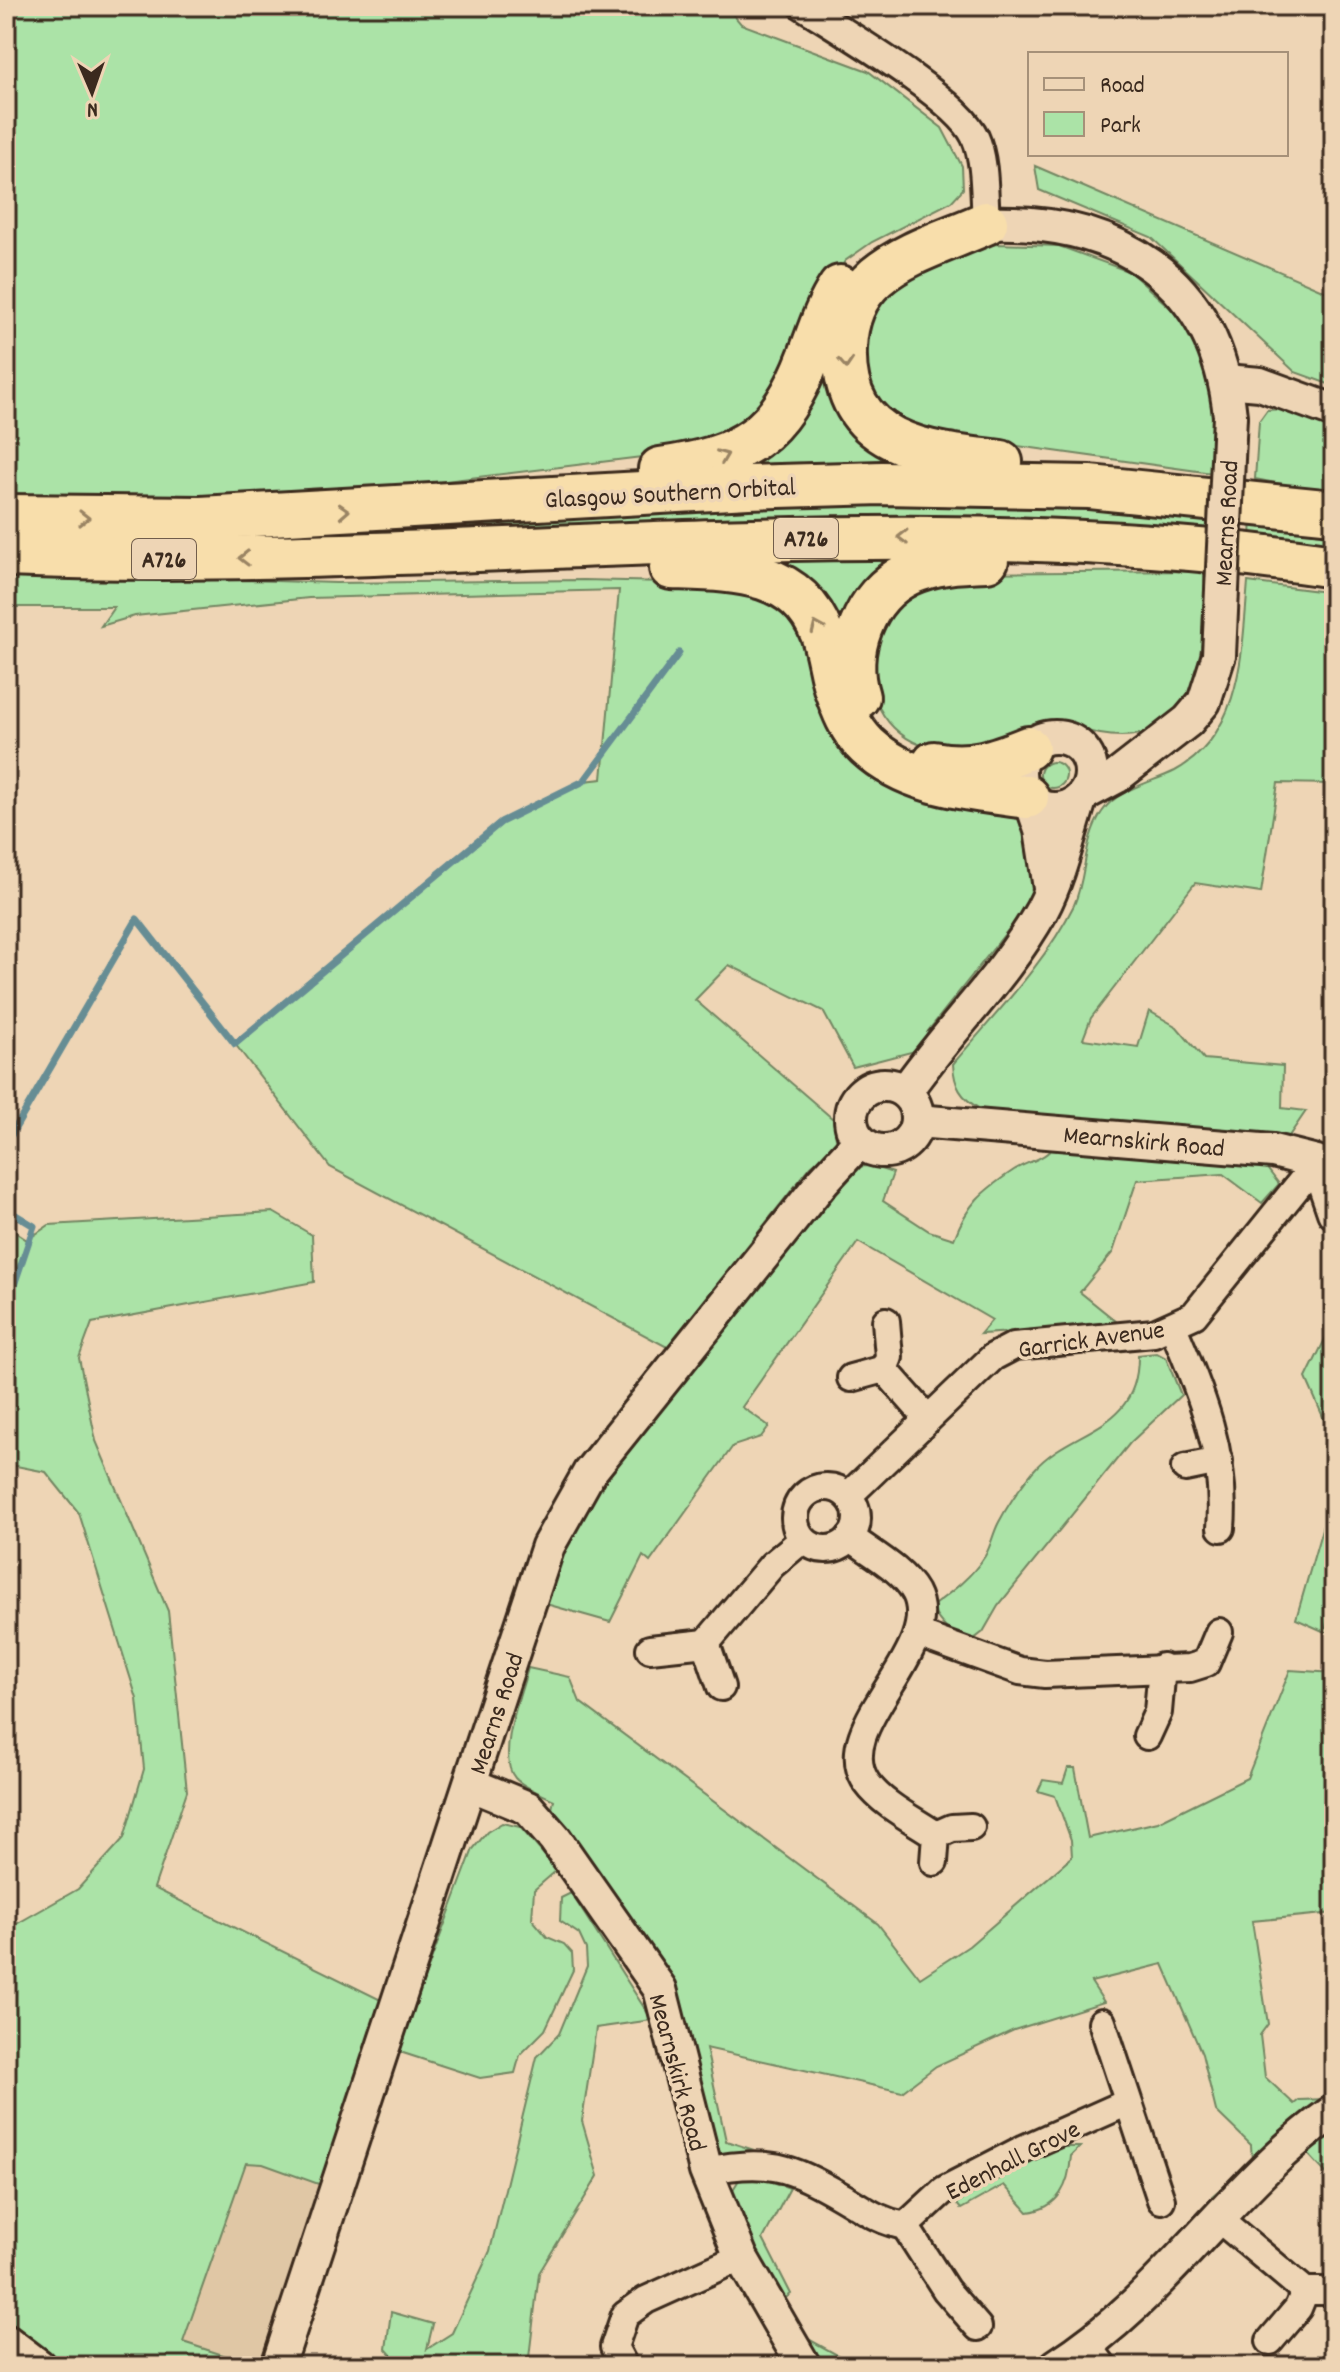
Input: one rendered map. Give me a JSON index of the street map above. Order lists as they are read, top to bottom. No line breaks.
{"streets":{"highway":["Glasgow Southern Orbital","A726"],"street":["Mearns Road","Mearnskirk Road","Garrick Avenue","Edenhall Grove"]},"crossings":[["Mearns Road","Mearnskirk Road"],["Mearnskirk Road","Garrick Avenue"]],"legend":["Road","Park"],"north":"bottom"}
